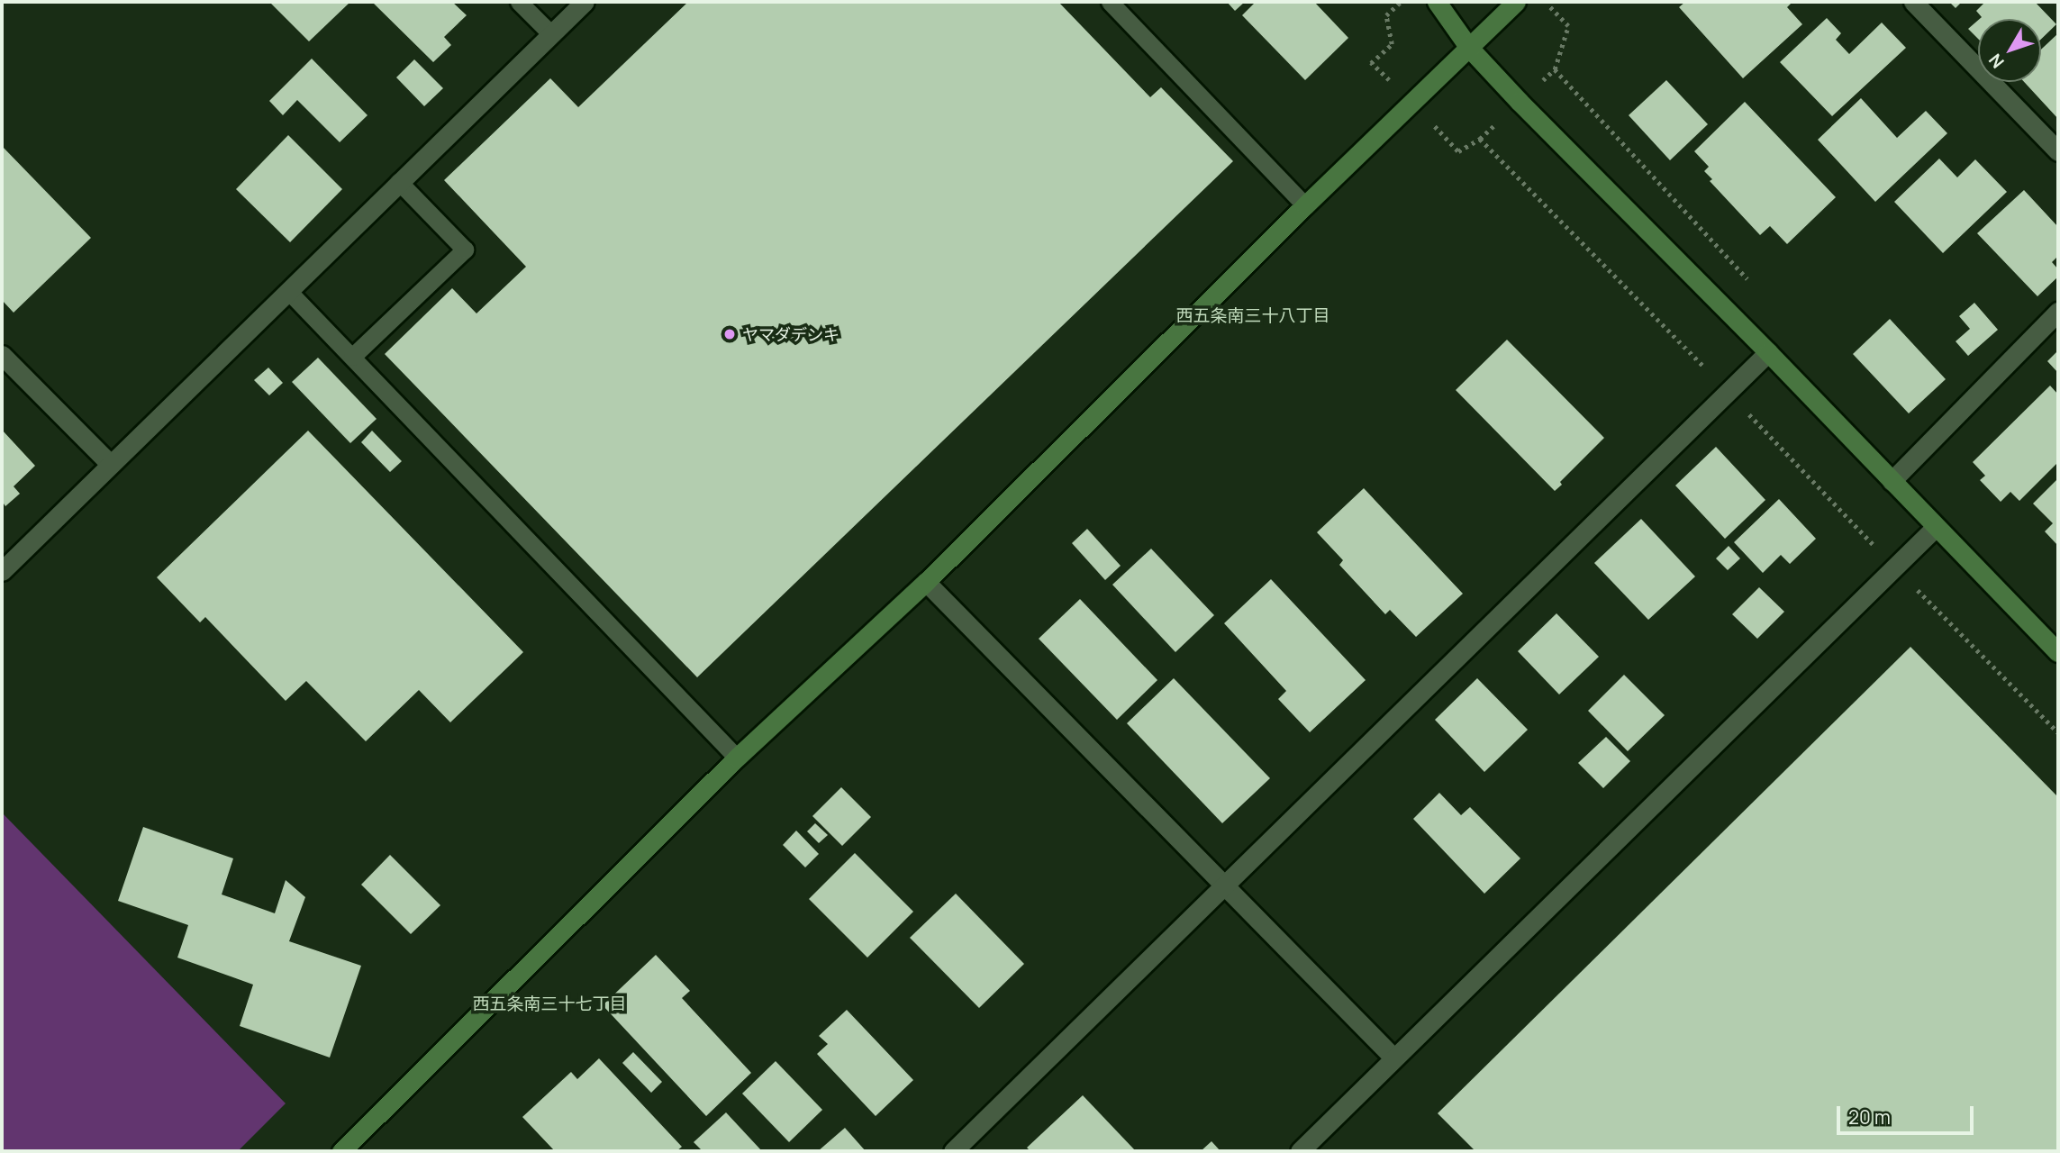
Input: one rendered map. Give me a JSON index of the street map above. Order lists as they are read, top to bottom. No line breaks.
{"districts":["西五条南三十八丁目","西五条南三十七丁目"],"places":["ヤマダデンキ"],"scale_bar":"20 m","north":"bottom left"}
